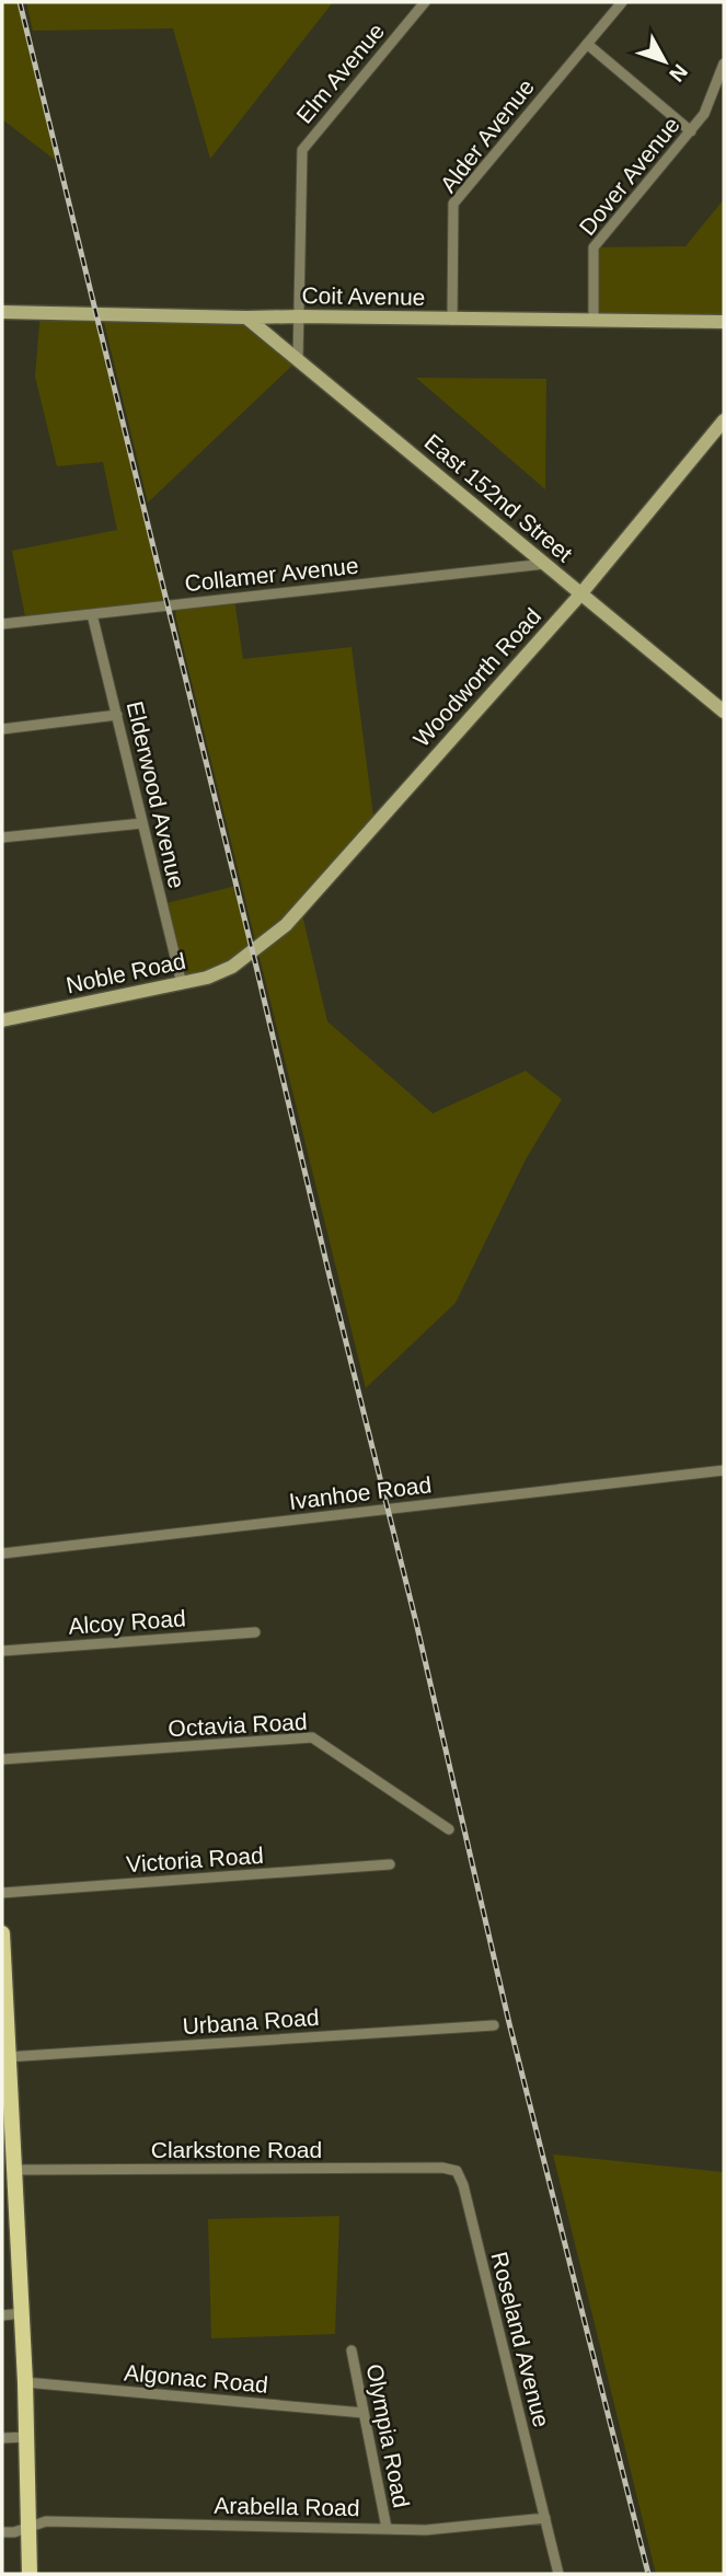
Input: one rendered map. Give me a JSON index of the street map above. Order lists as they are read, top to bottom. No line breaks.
{"streets":{"street":["Elm Avenue","Alder Avenue","Dover Avenue","Coit Avenue","East 152nd Street","Collamer Avenue","Woodworth Road","Elderwood Avenue","Noble Road","Ivanhoe Road","Alcoy Road","Octavia Road","Victoria Road","Urbana Road","Clarkstone Road","Roseland Avenue","Algonac Road","Olympia Road","Arabella Road"]},"crossings":[["Elm Avenue","Coit Avenue"],["Elm Avenue","East 152nd Street"],["Alder Avenue","Coit Avenue"],["Dover Avenue","Coit Avenue"],["Coit Avenue","East 152nd Street"],["East 152nd Street","Collamer Avenue"],["East 152nd Street","Woodworth Road"],["Collamer Avenue","Elderwood Avenue"],["Woodworth Road","Noble Road"],["Elderwood Avenue","Noble Road"],["Clarkstone Road","Roseland Avenue"],["Roseland Avenue","Arabella Road"],["Algonac Road","Olympia Road"],["Olympia Road","Arabella Road"]],"north":"bottom right"}
